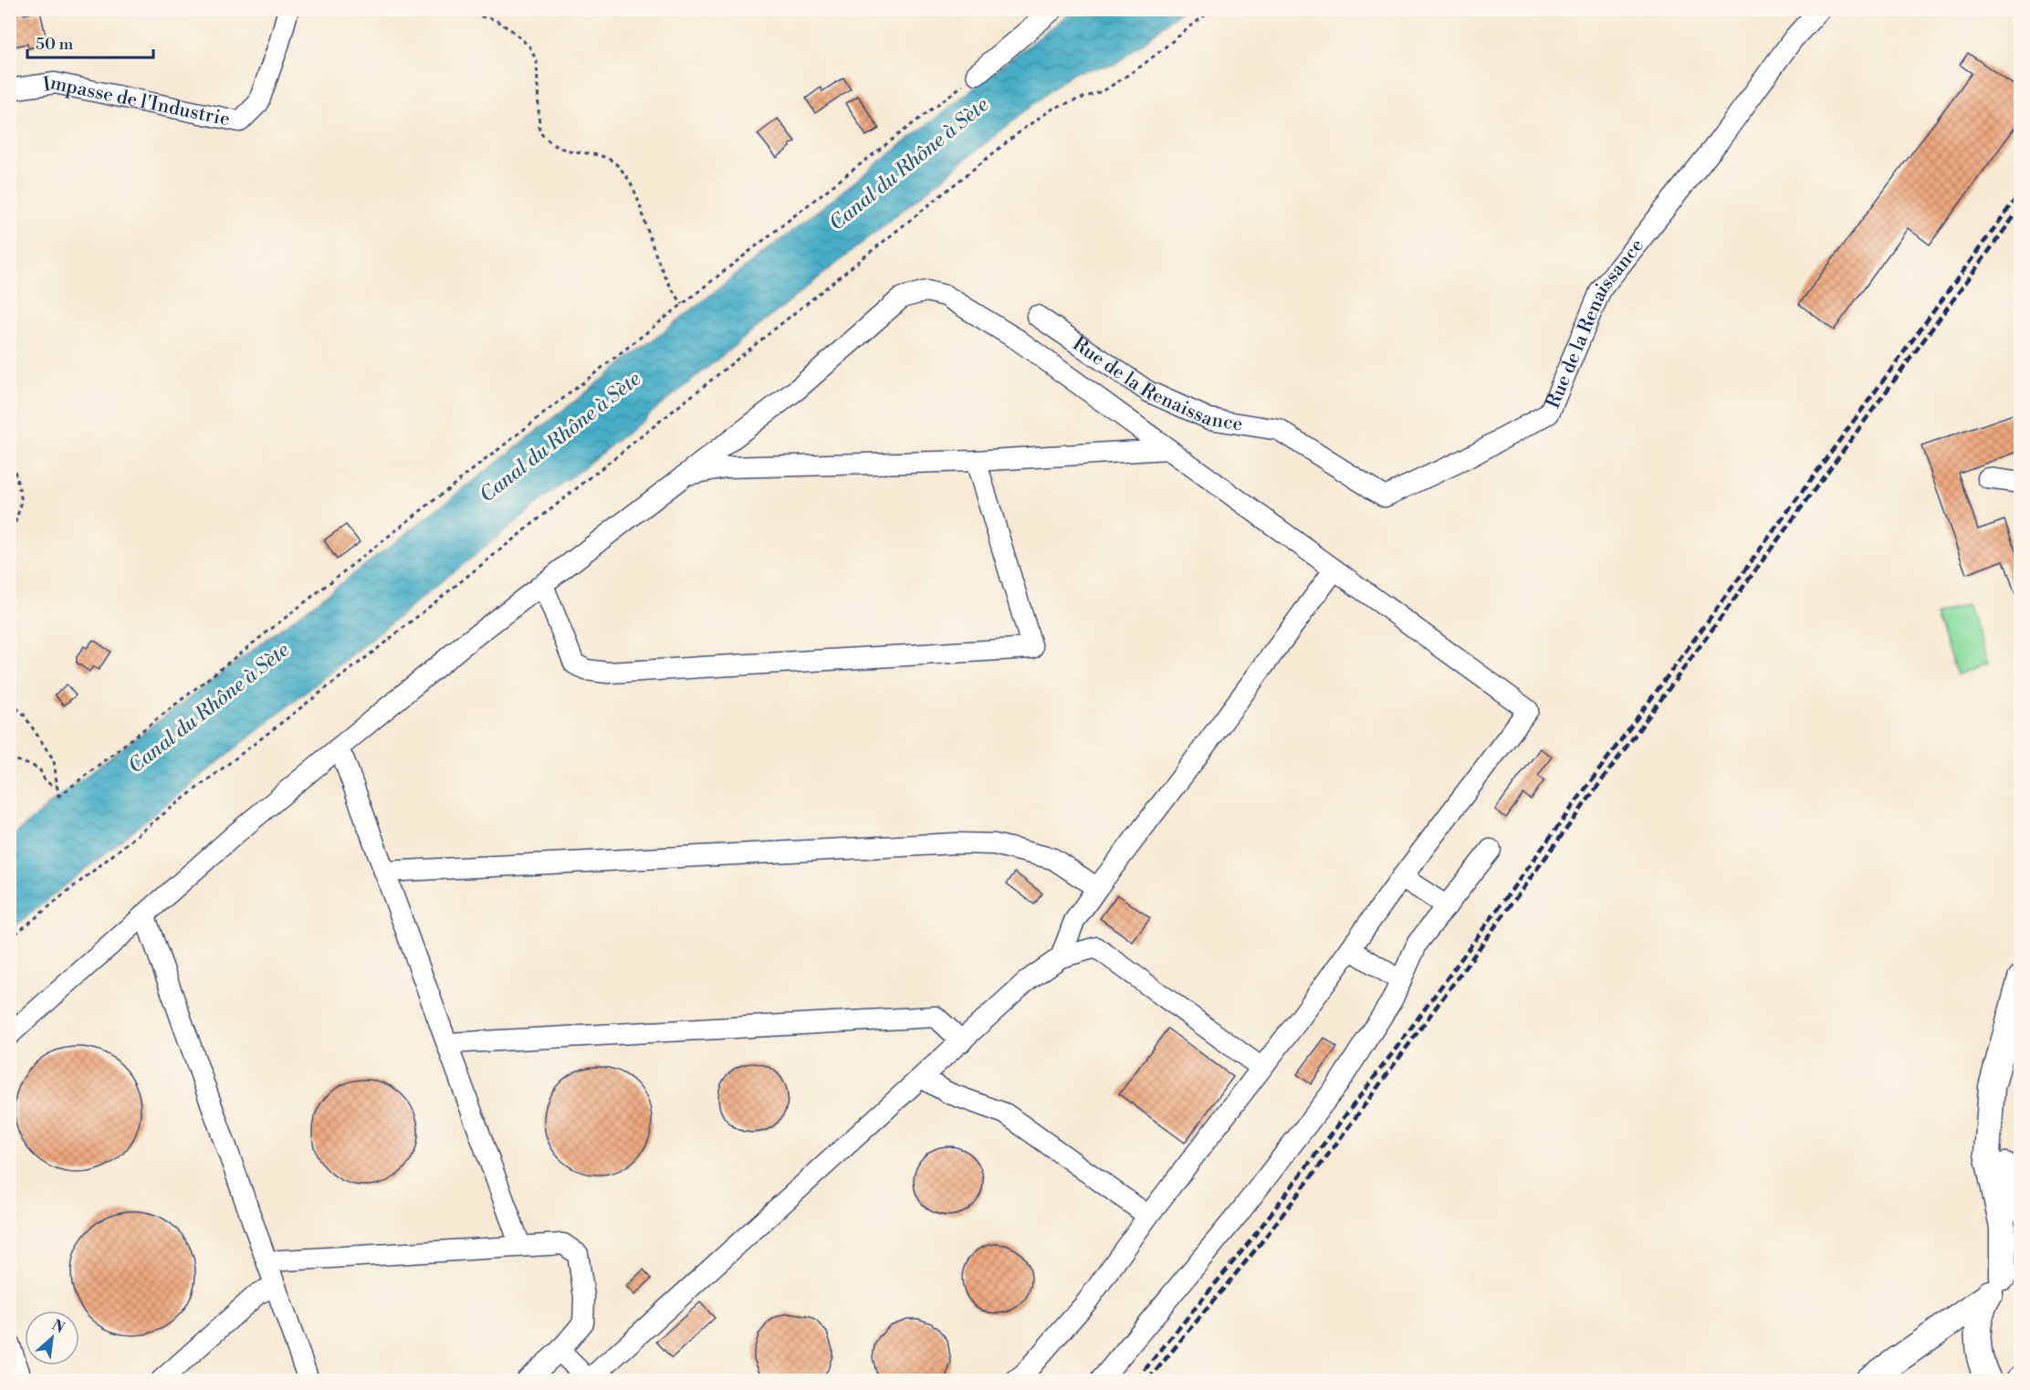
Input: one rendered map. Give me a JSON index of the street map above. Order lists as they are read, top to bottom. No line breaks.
{"streets":{"street":["Impasse de l'Industrie","Rue de la Renaissance"]},"water":["Canal du Rhône à Sète"],"scale_bar":"50 m","north":"top right"}
